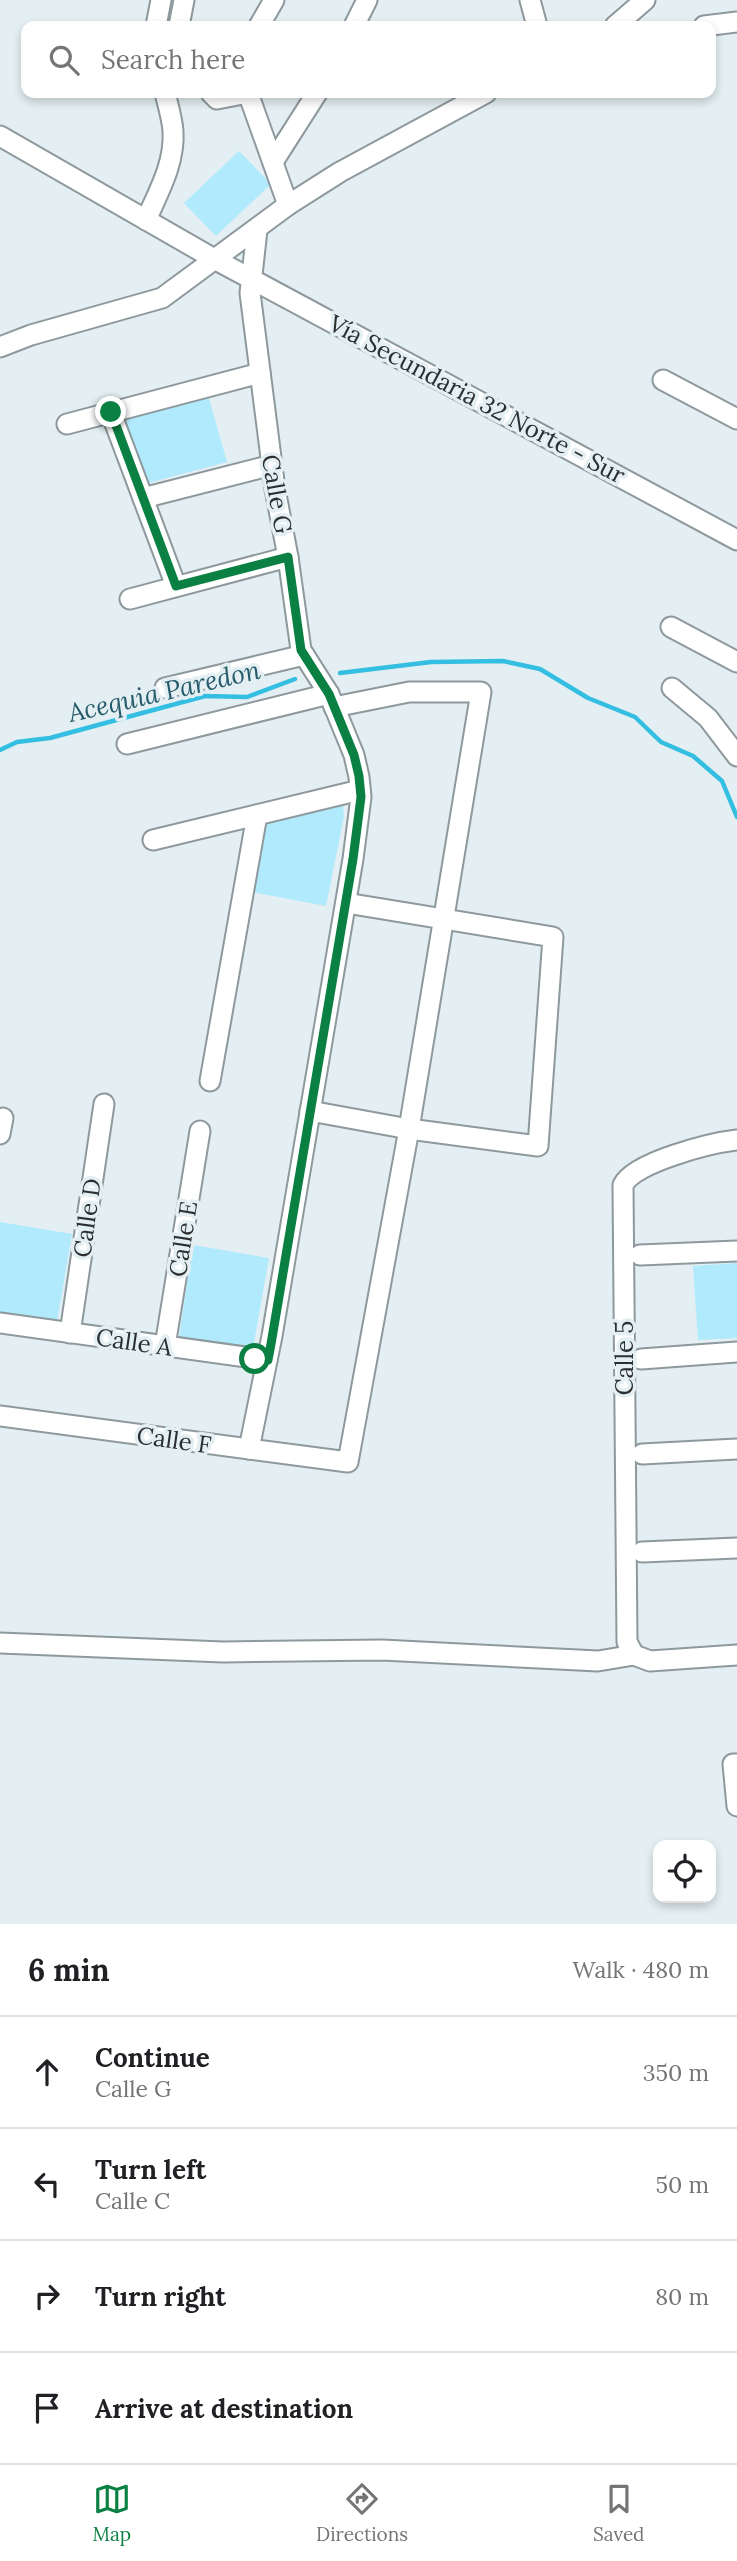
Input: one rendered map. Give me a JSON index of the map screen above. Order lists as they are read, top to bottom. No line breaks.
{"streets":{"street":["Vía Secundaria 32 Norte - Sur","Calle G","Calle D","Calle E","Calle A","Calle 5","Calle F"]},"crossings":[["Vía Secundaria 32 Norte - Sur","Calle G"],["Calle G","Calle A"],["Calle G","Calle F"],["Calle D","Calle A"],["Calle E","Calle A"]],"water":["Acequia Paredon"],"page":{"search":"Search here","heading":["6 min","Walk · 480 m"],"list":[["Continue","Calle G","350 m"],["Turn left","Calle C","50 m"],["Turn right","80 m"],"Arrive at destination"],"nav":["Map","Directions","Saved"]}}
